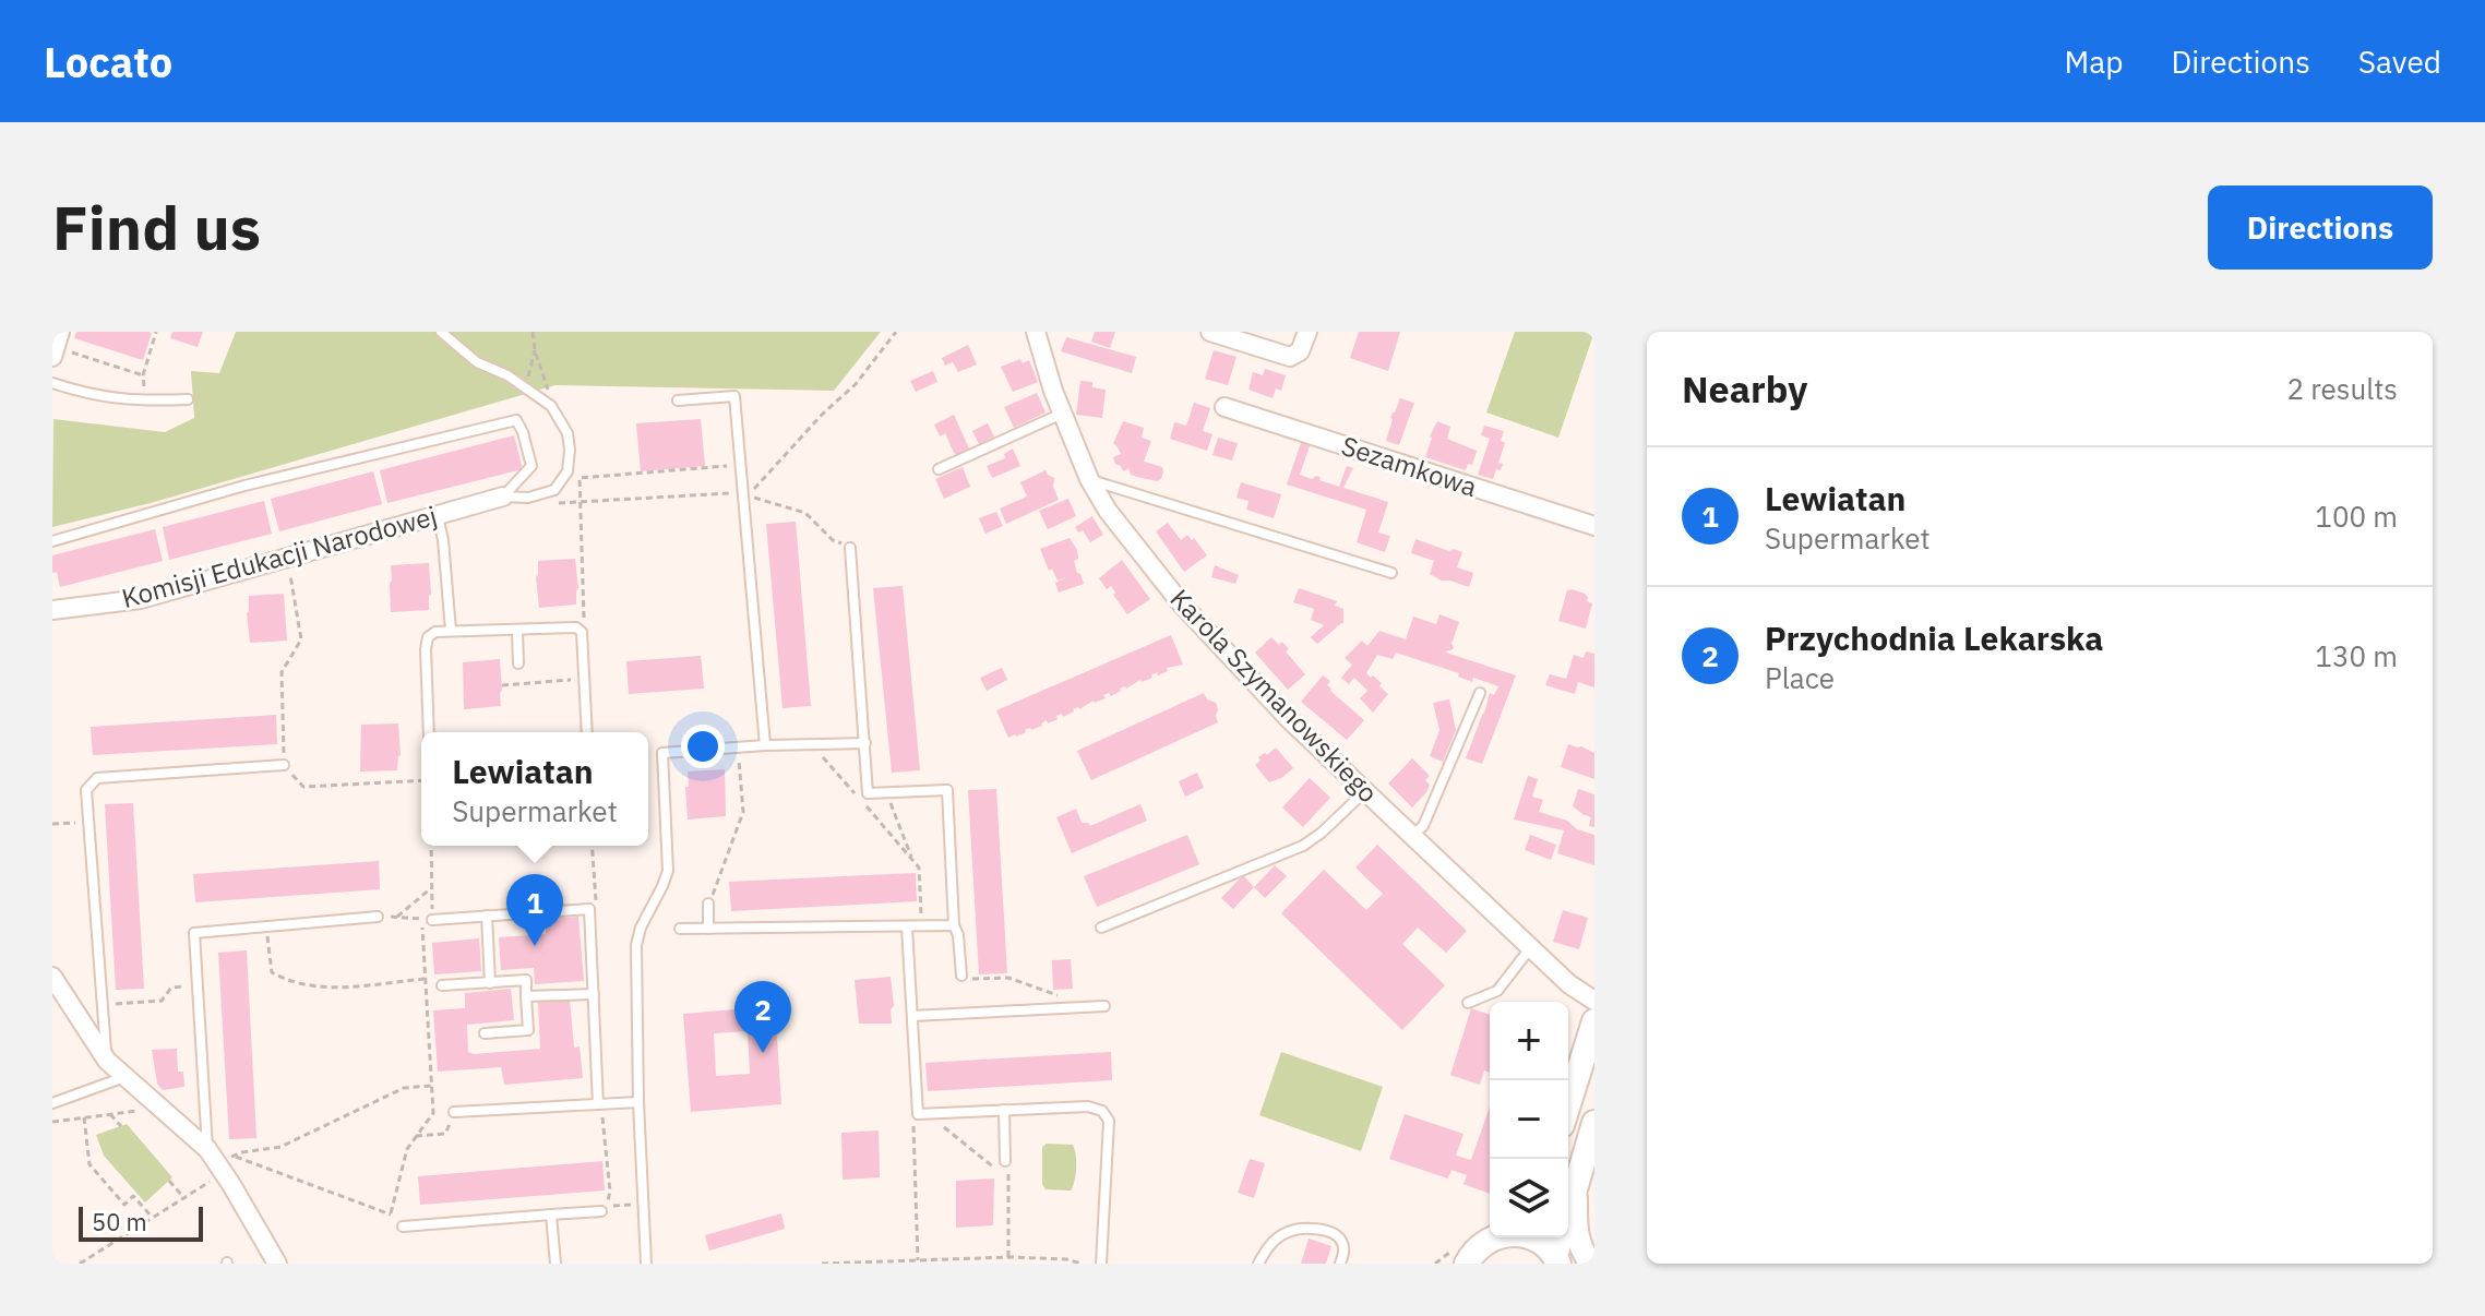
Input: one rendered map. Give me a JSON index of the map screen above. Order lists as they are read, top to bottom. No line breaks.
{"streets":{"street":["Sezamkowa","Komisji Edukacji Narodowej","Karola Szymanowskiego"]},"scale_bar":"50 m","page":{"header":"Locato","nav":["Map","Directions","Saved"],"buttons":"Directions","title":"Find us","heading":["Nearby","2 results"],"list":[{"mark":"1","name":"Lewiatan","note":"Supermarket","value":"100 m"},{"mark":"2","name":"Przychodnia Lekarska","note":"Place","value":"130 m"}],"popup":["Lewiatan","Supermarket"],"pins":["1","2"],"map_buttons":["+","−"],"scale":"50 m"}}
